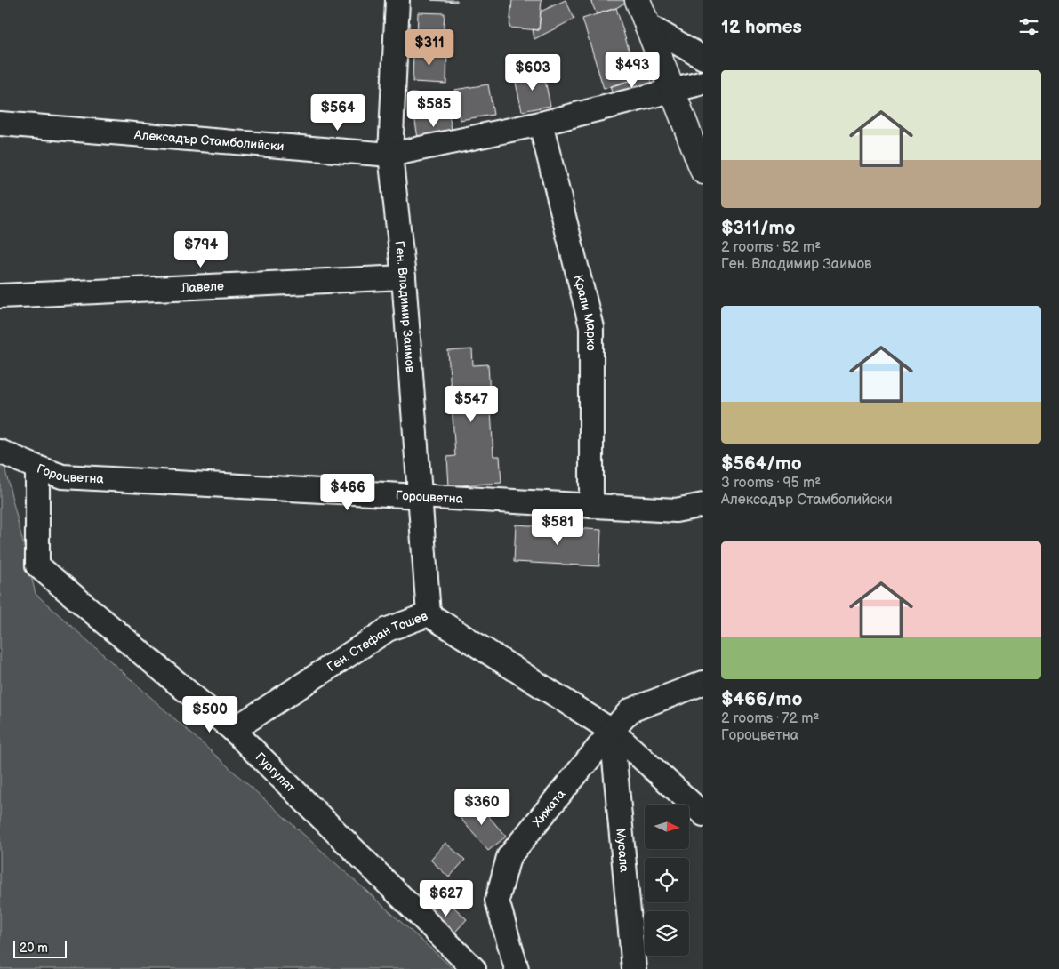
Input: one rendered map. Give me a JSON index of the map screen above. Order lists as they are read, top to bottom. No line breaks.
{"streets":{"street":["Алексадър Стамболийски","Лавеле","Ген. Владимир Заимов","Крали Марко","Гороцветна","Ген. Стефан Тошев","Гургулят","Хижата","Мусала"]},"crossings":[["Алексадър Стамболийски","Ген. Владимир Заимов"],["Алексадър Стамболийски","Крали Марко"],["Лавеле","Ген. Владимир Заимов"],["Ген. Владимир Заимов","Гороцветна"],["Ген. Владимир Заимов","Ген. Стефан Тошев"],["Крали Марко","Гороцветна"],["Гороцветна","Гургулят"],["Ген. Стефан Тошев","Гургулят"],["Ген. Стефан Тошев","Хижата"],["Ген. Стефан Тошев","Мусала"],["Хижата","Мусала"]],"scale_bar":"20 m","north":"right","page":{"heading":"12 homes","price":["$311","$493","$603","$585","$564","$794","$547","$466","$581","$500","$360","$627"],"list":[{"name":"$311/mo","note":"2 rooms · 52 m² · Ген. Владимир Заимов"},{"name":"$564/mo","note":"3 rooms · 95 m² · Алексадър Стамболийски"},{"name":"$466/mo","note":"2 rooms · 72 m² · Гороцветна"}],"scale":"20 m"}}
